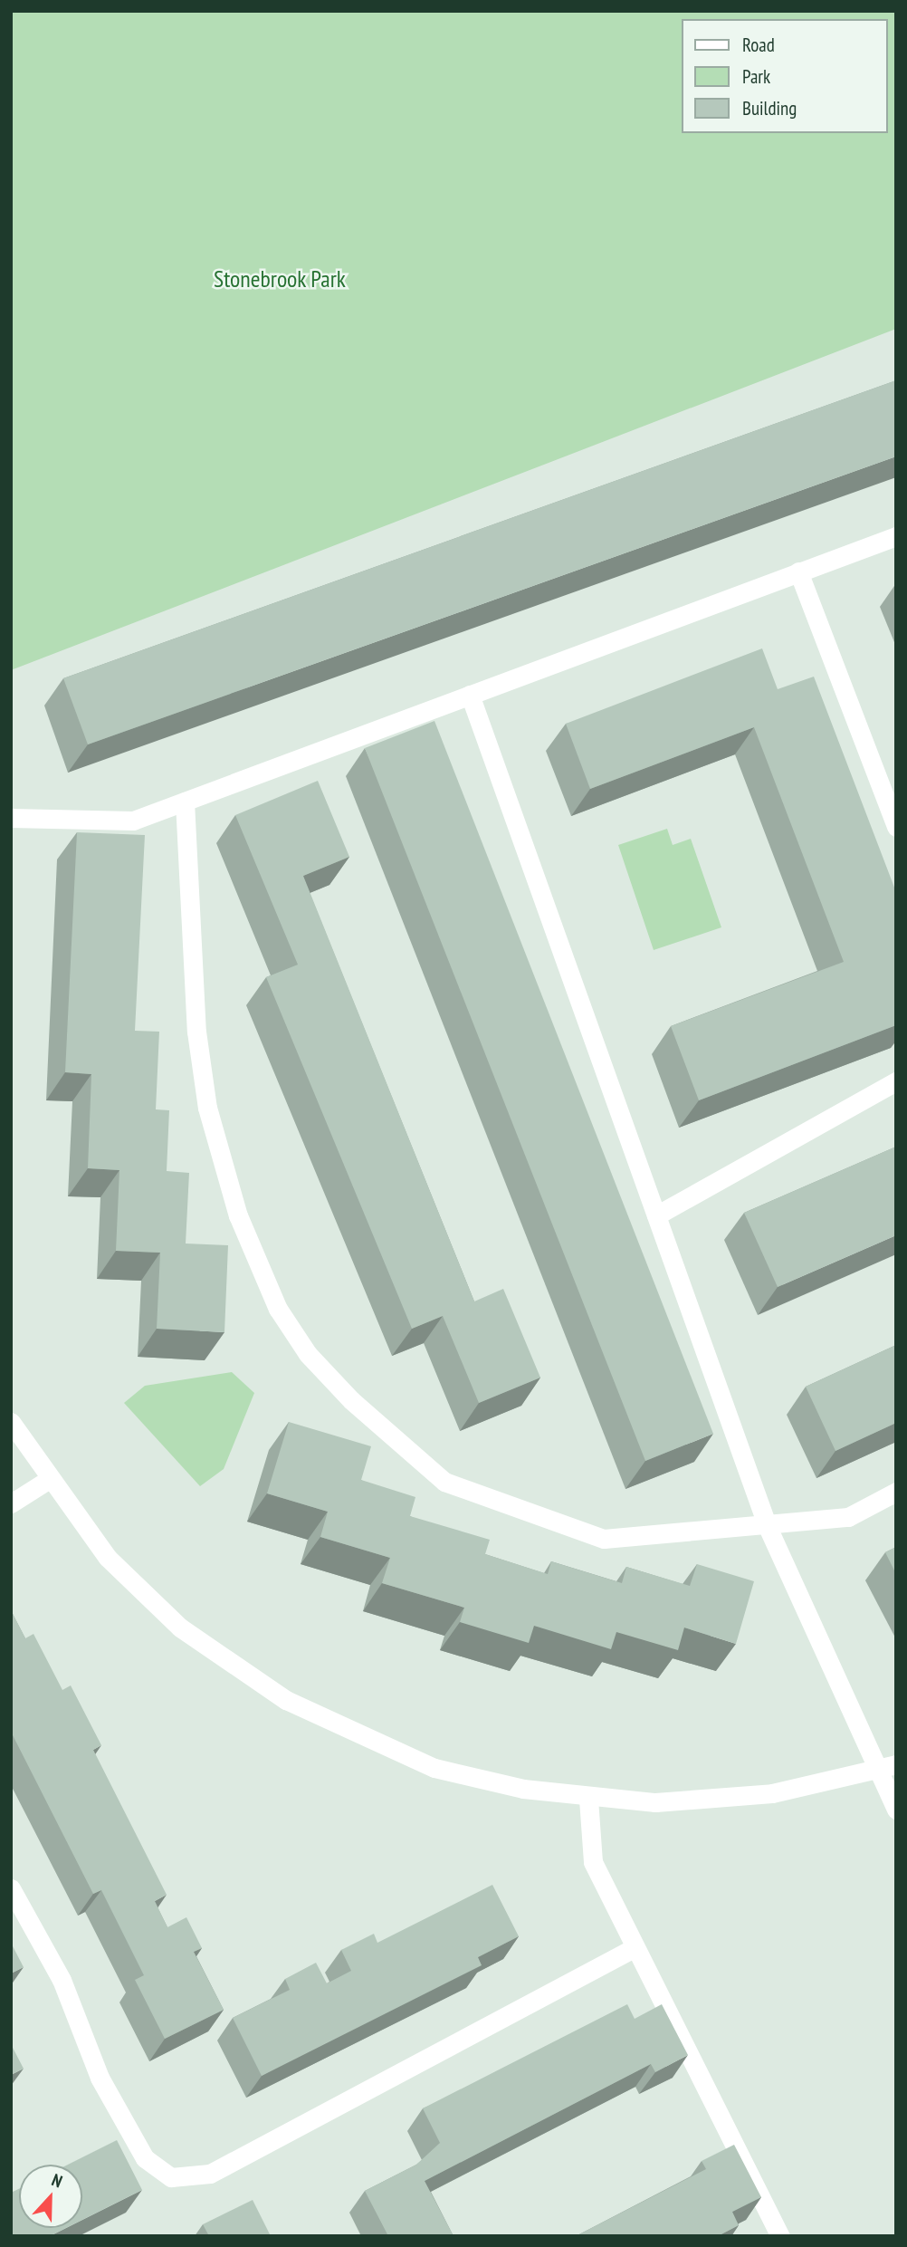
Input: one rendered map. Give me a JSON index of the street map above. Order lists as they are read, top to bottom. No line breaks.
{"parks":["Stonebrook Park"],"legend":["Road","Park","Building"],"north":"top"}
